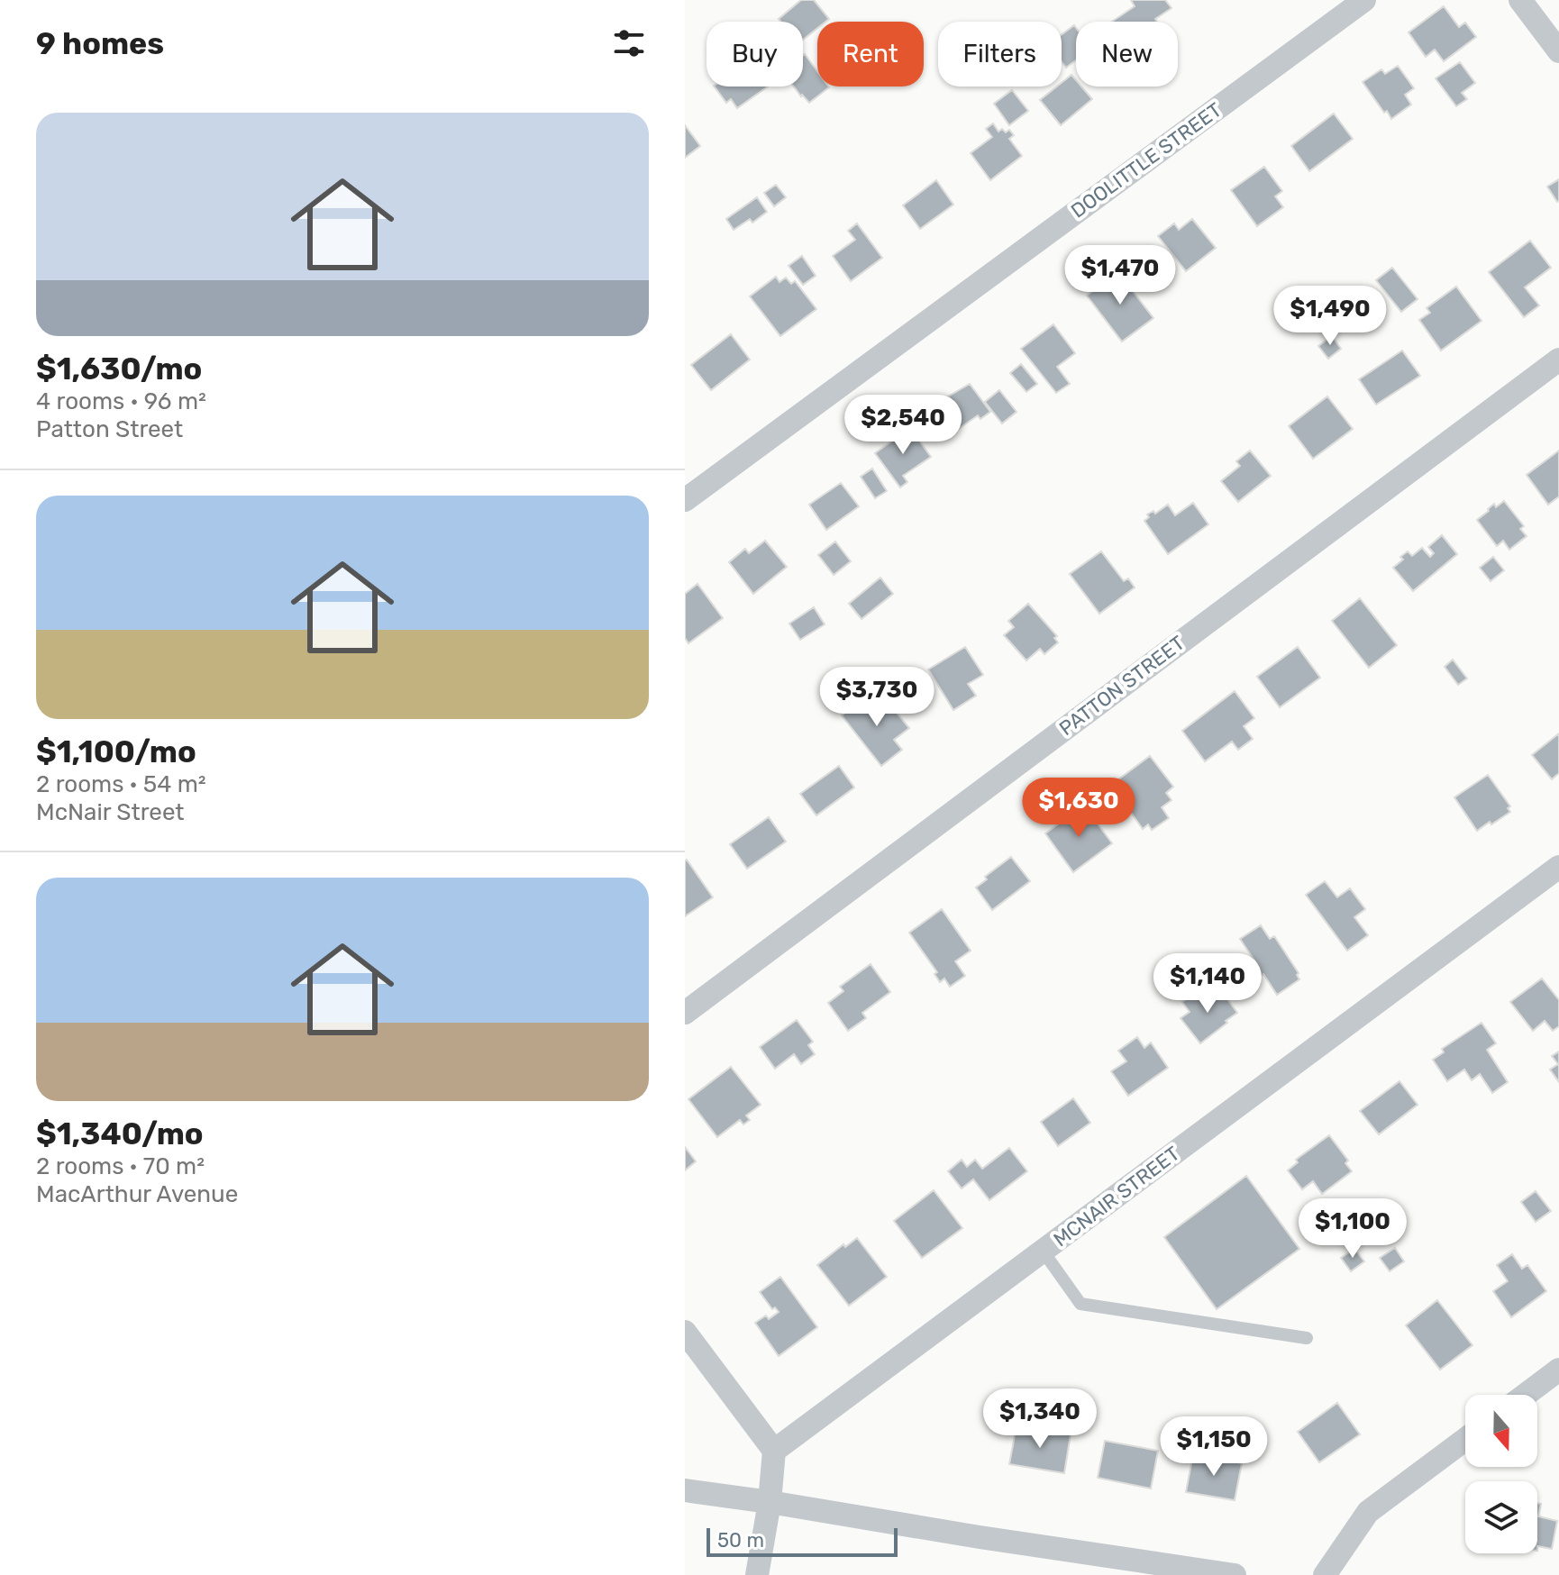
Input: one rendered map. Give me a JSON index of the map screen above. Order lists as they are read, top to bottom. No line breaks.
{"streets":{"street":["DOOLITTLE STREET","PATTON STREET","MCNAIR STREET"]},"scale_bar":"50 m","north":"bottom","page":{"heading":"9 homes","chip":["Buy","Rent","Filters","New"],"list":[{"name":"$1,630/mo","note":"4 rooms · 96 m² · Patton Street"},{"name":"$1,100/mo","note":"2 rooms · 54 m² · McNair Street"},{"name":"$1,340/mo","note":"2 rooms · 70 m² · MacArthur Avenue"}],"price":["$1,470","$1,490","$2,540","$3,730","$1,630","$1,140","$1,100","$1,340","$1,150"],"scale":"50 m"}}
